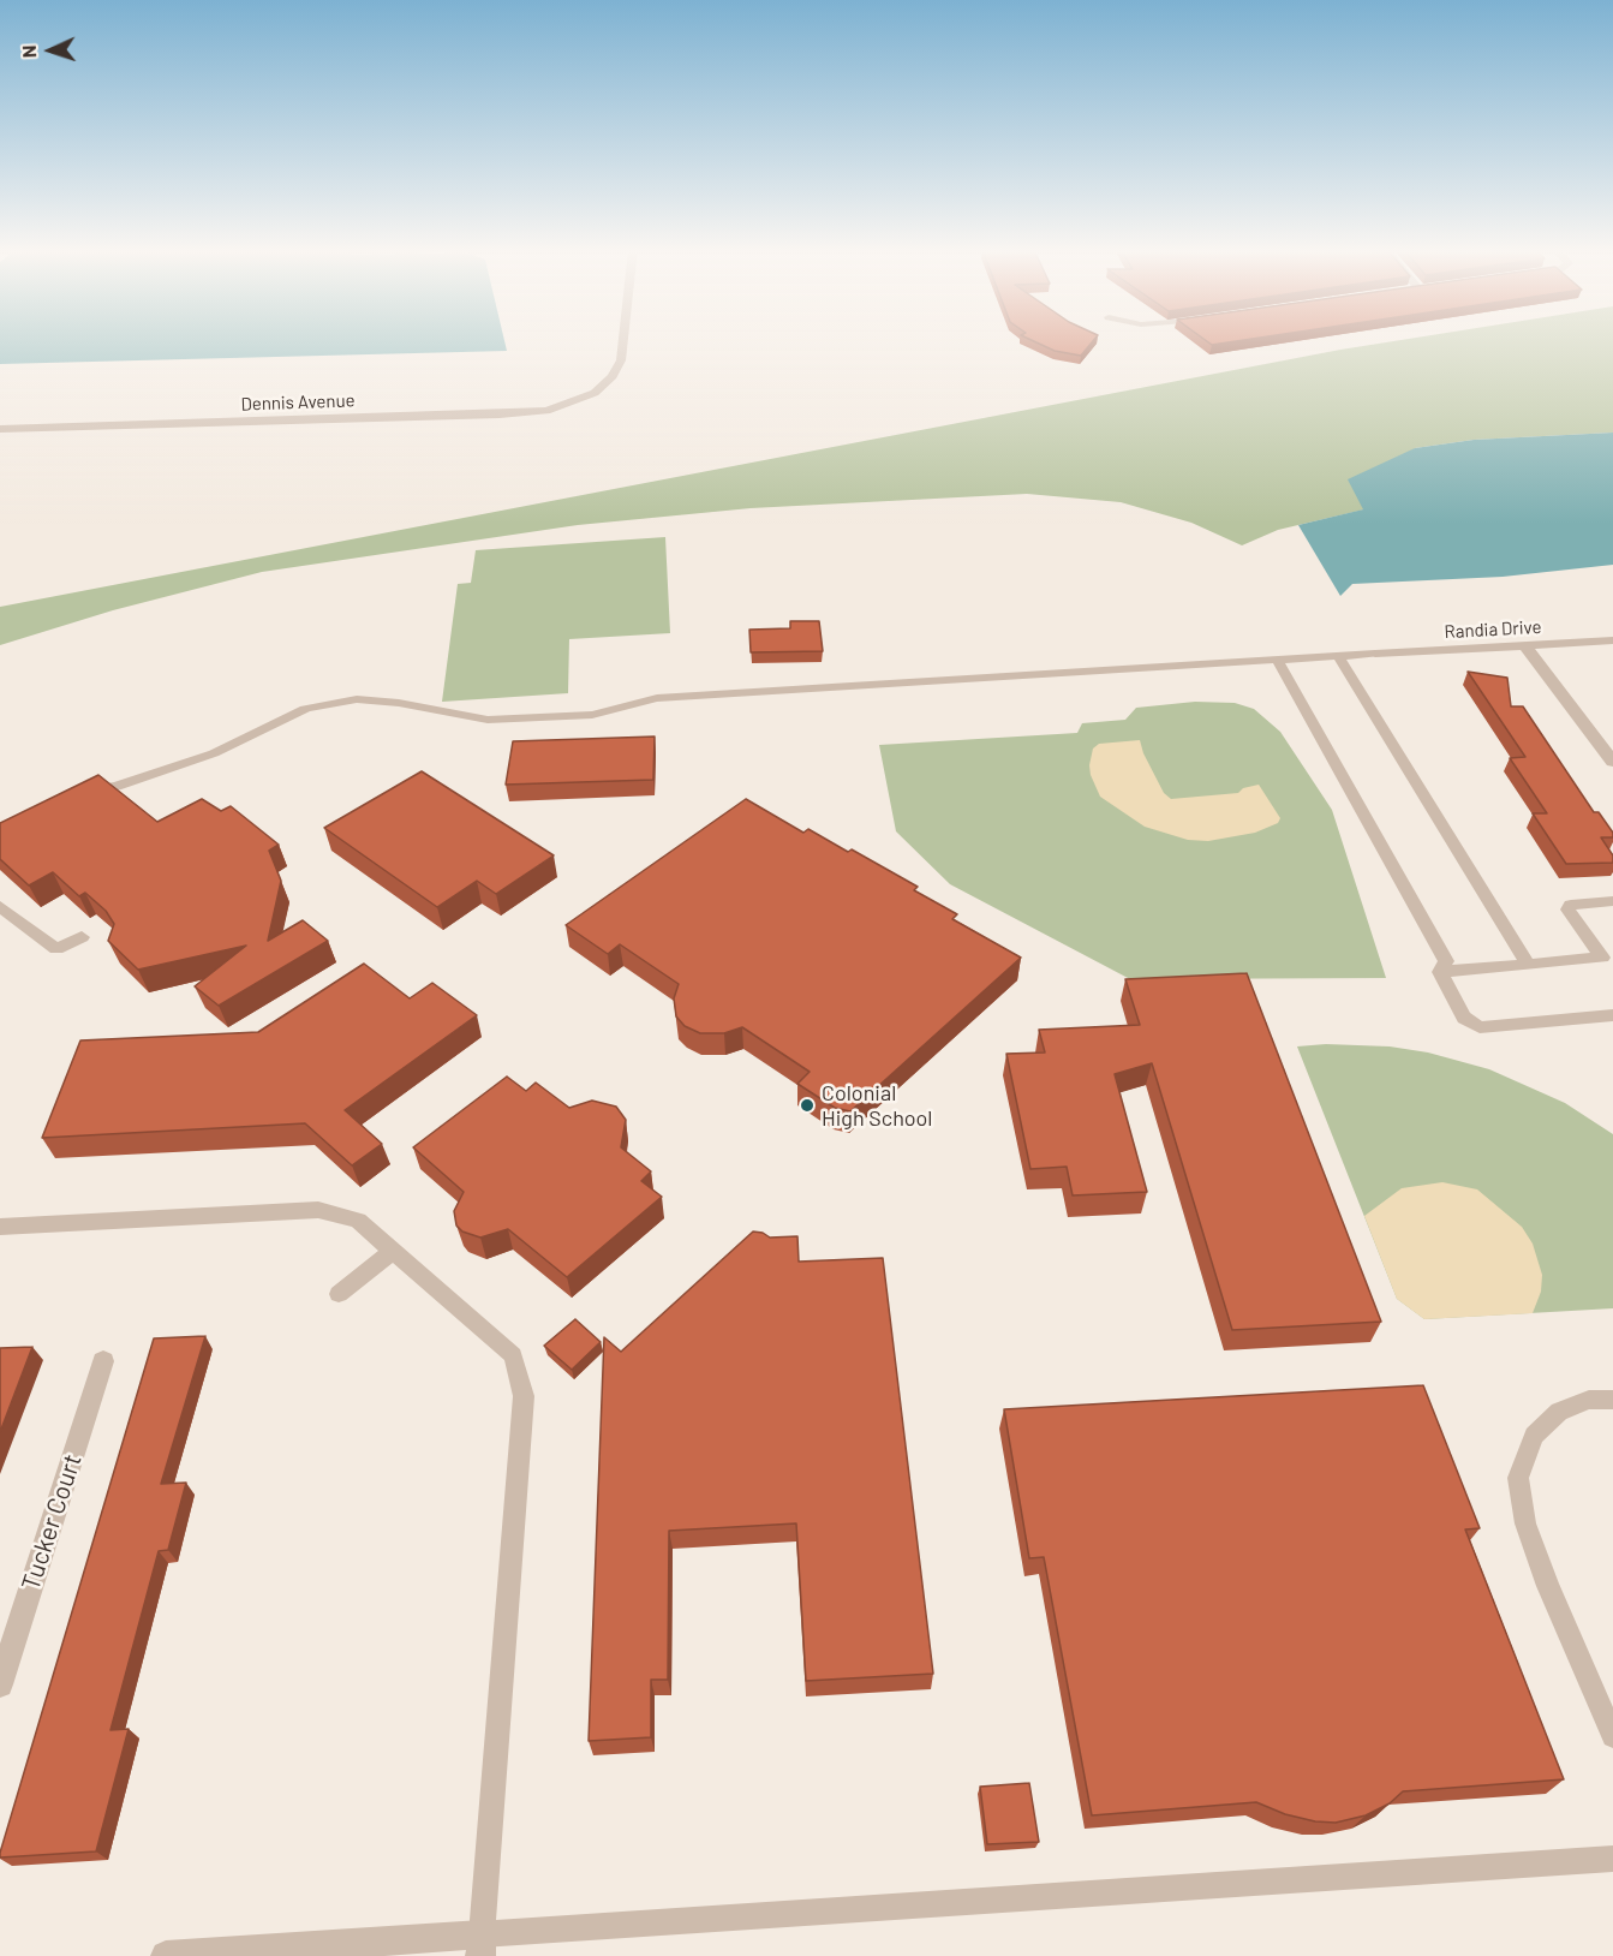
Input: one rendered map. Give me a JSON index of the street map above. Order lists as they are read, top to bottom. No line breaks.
{"streets":{"street":["Dennis Avenue","Randia Drive","Tucker Court"]},"places":["Colonial High School"],"north":"left"}
